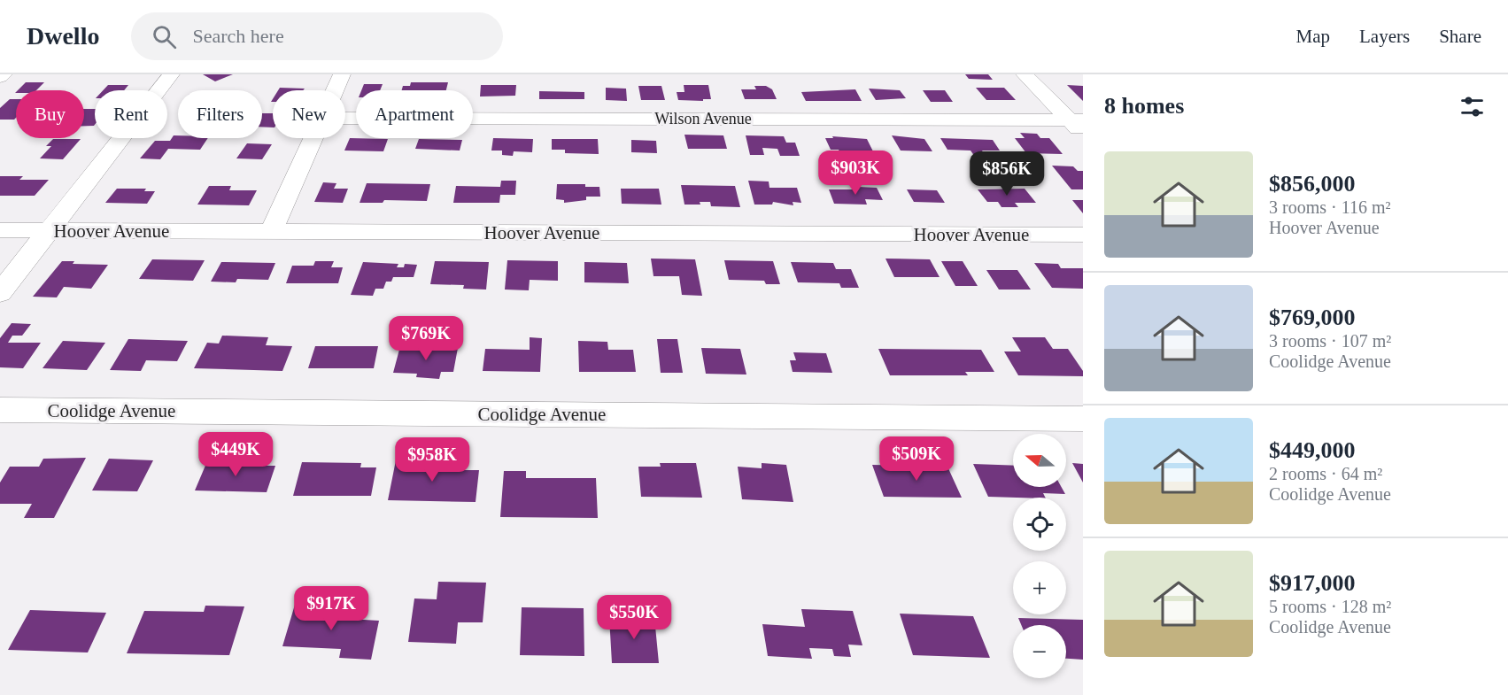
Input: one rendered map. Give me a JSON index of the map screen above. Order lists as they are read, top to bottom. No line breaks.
{"streets":{"street":["Wilson Avenue","Hoover Avenue","Coolidge Avenue"]},"north":"left","page":{"header":"Dwello","search":"Search here","nav":["Map","Layers","Share"],"heading":"8 homes","chip":["Buy","Rent","Filters","New","Apartment"],"list":[{"name":"$856,000","note":"3 rooms · 116 m² · Hoover Avenue"},{"name":"$769,000","note":"3 rooms · 107 m² · Coolidge Avenue"},{"name":"$449,000","note":"2 rooms · 64 m² · Coolidge Avenue"},{"name":"$917,000","note":"5 rooms · 128 m² · Coolidge Avenue"}],"price":["$903K","$856K","$769K","$449K","$509K","$958K","$917K","$550K"],"map_buttons":["+","−"]}}
